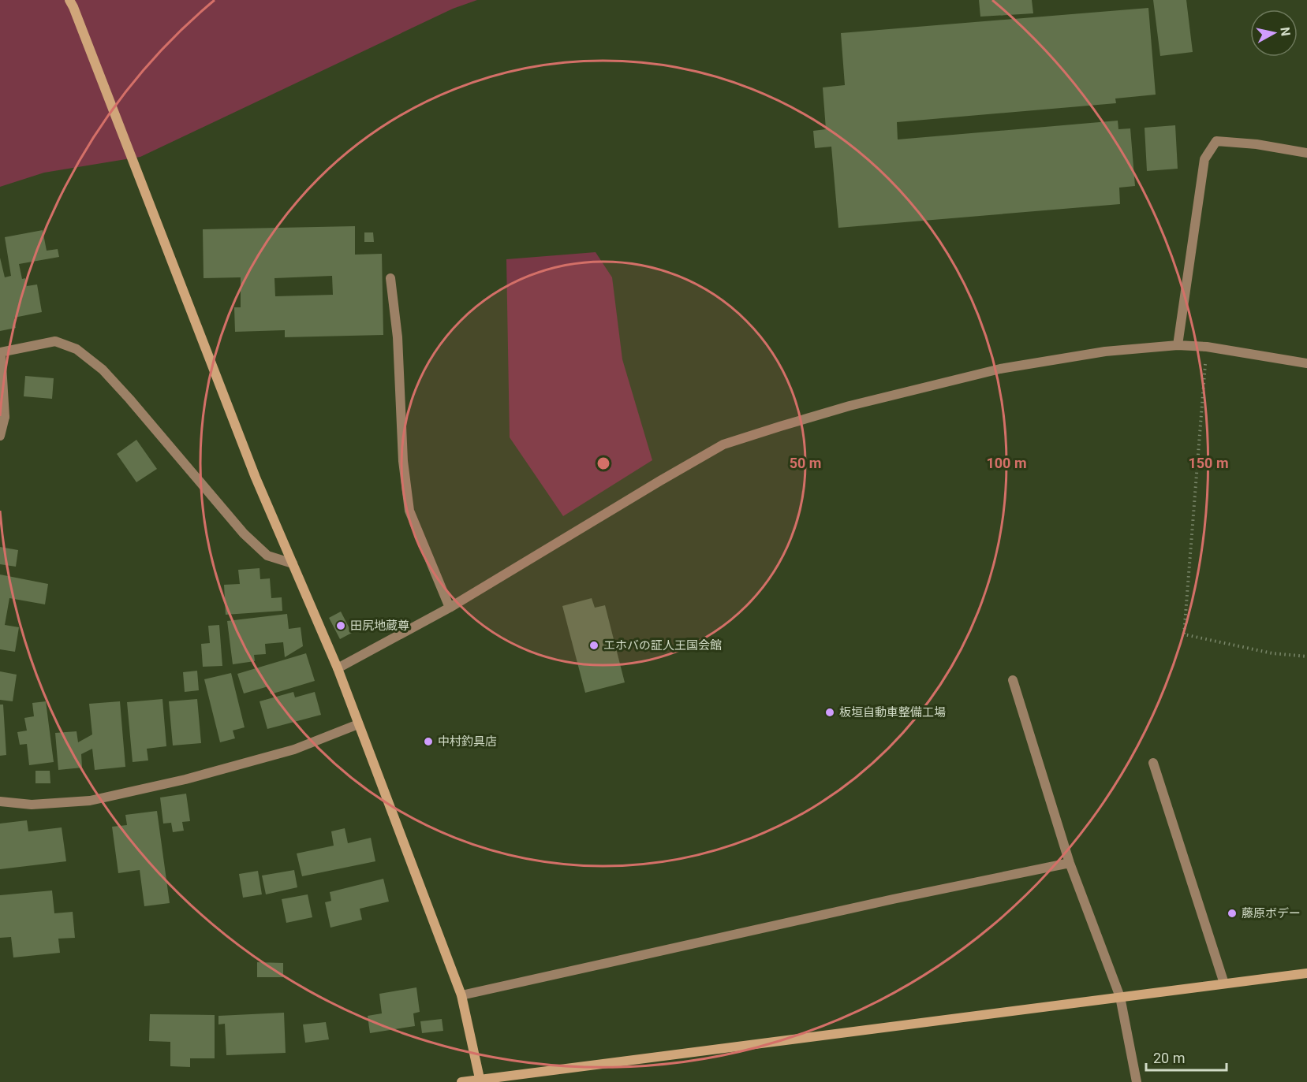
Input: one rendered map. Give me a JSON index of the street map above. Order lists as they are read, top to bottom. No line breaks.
{"places":["田尻地蔵尊","エホバの証人王国会館","板垣自動車整備工場","中村釣具店","藤原ボデー"],"scale_bar":"20 m","north":"right","rings":["50 m","100 m","150 m"]}
